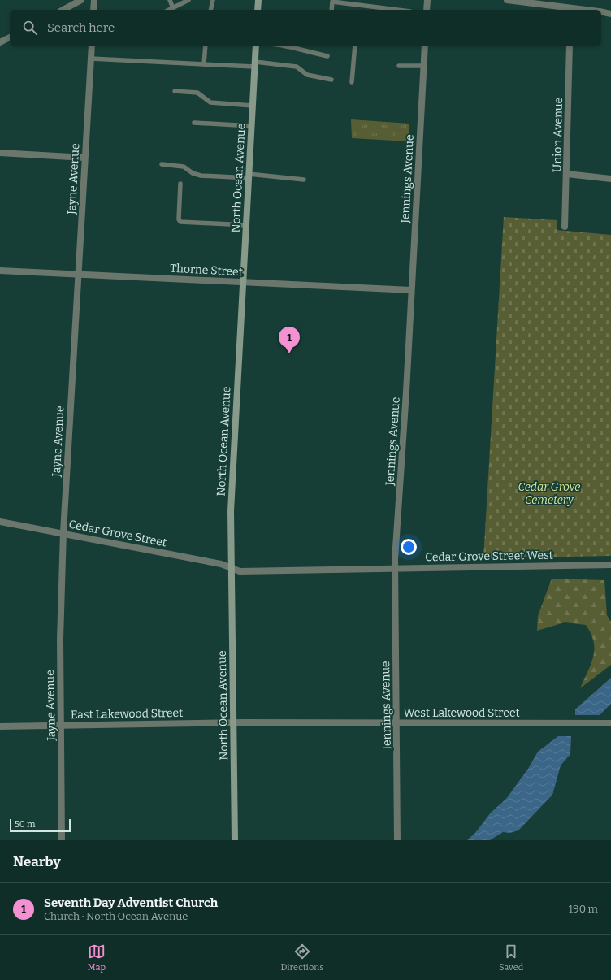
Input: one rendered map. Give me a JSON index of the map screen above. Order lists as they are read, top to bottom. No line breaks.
{"streets":{"street":["Union Avenue","North Ocean Avenue","Jayne Avenue","Jennings Avenue","Thorne Street","Cedar Grove Street","Cedar Grove Street West","West Lakewood Street","East Lakewood Street"]},"crossings":[["North Ocean Avenue","Thorne Street"],["North Ocean Avenue","Cedar Grove Street"],["North Ocean Avenue","Cedar Grove Street West"],["North Ocean Avenue","West Lakewood Street"],["North Ocean Avenue","East Lakewood Street"],["Jayne Avenue","Thorne Street"],["Jayne Avenue","Cedar Grove Street"],["Jayne Avenue","East Lakewood Street"],["Jennings Avenue","Thorne Street"],["Jennings Avenue","Cedar Grove Street West"],["Jennings Avenue","West Lakewood Street"],["Cedar Grove Street","Cedar Grove Street West"],["West Lakewood Street","East Lakewood Street"]],"parks":["Cedar Grove Cemetery"],"scale_bar":"50 m","page":{"search":"Search here","pins":"1","scale":"50 m","heading":"Nearby","list":[{"mark":"1","name":"Seventh Day Adventist Church","note":"Church · North Ocean Avenue","value":"190 m"}],"nav":["Map","Directions","Saved"]}}
